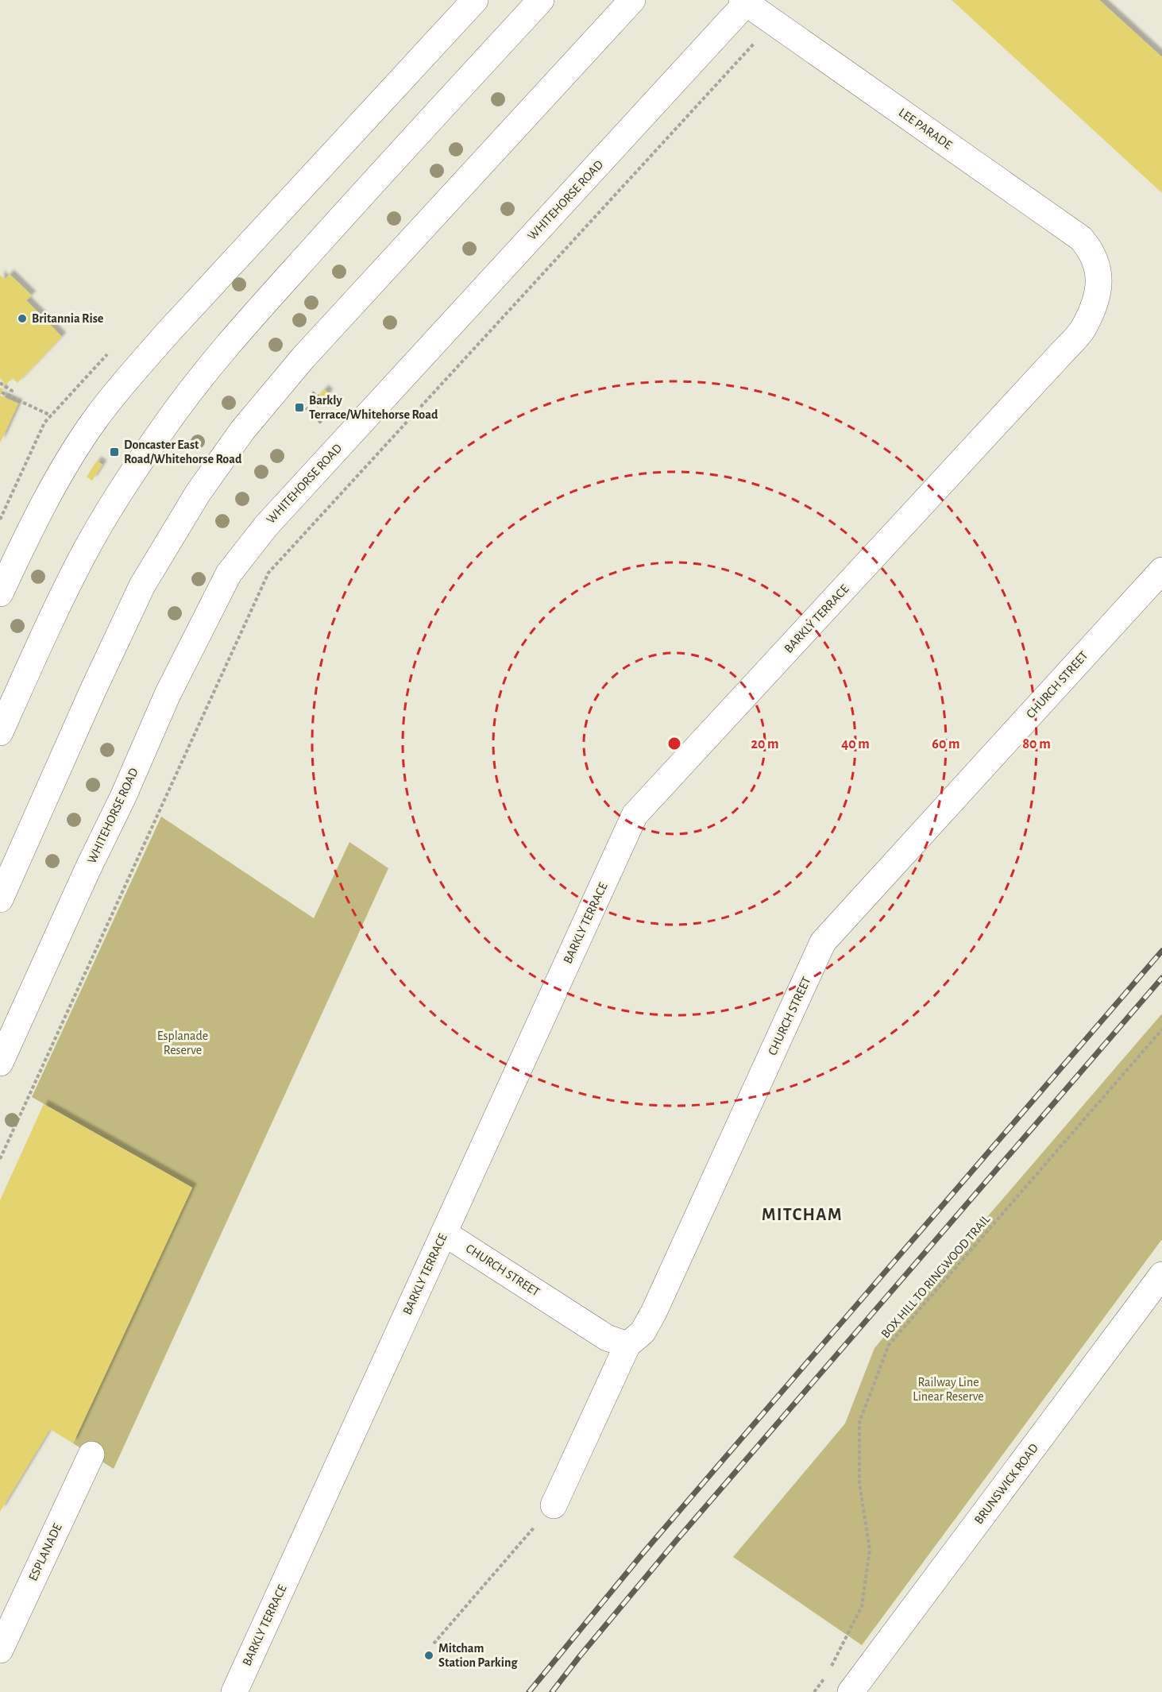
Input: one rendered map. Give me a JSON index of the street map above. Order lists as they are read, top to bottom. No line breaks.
{"streets":{"main road":["LEE PARADE","WHITEHORSE ROAD","BARKLY TERRACE","CHURCH STREET","BRUNSWICK ROAD","ESPLANADE"],"path":["BOX HILL TO RINGWOOD TRAIL"]},"crossings":[["LEE PARADE","WHITEHORSE ROAD"],["LEE PARADE","BARKLY TERRACE"],["BARKLY TERRACE","CHURCH STREET"]],"districts":["MITCHAM"],"parks":["Esplanade Reserve","Railway Line Linear Reserve"],"places":{"other":["Britannia Rise","Mitcham Station Parking"],"transit":["Barkly Terrace/Whitehorse Road","Doncaster East Road/Whitehorse Road"]},"rings":["20 m","40 m","60 m","80 m"]}
